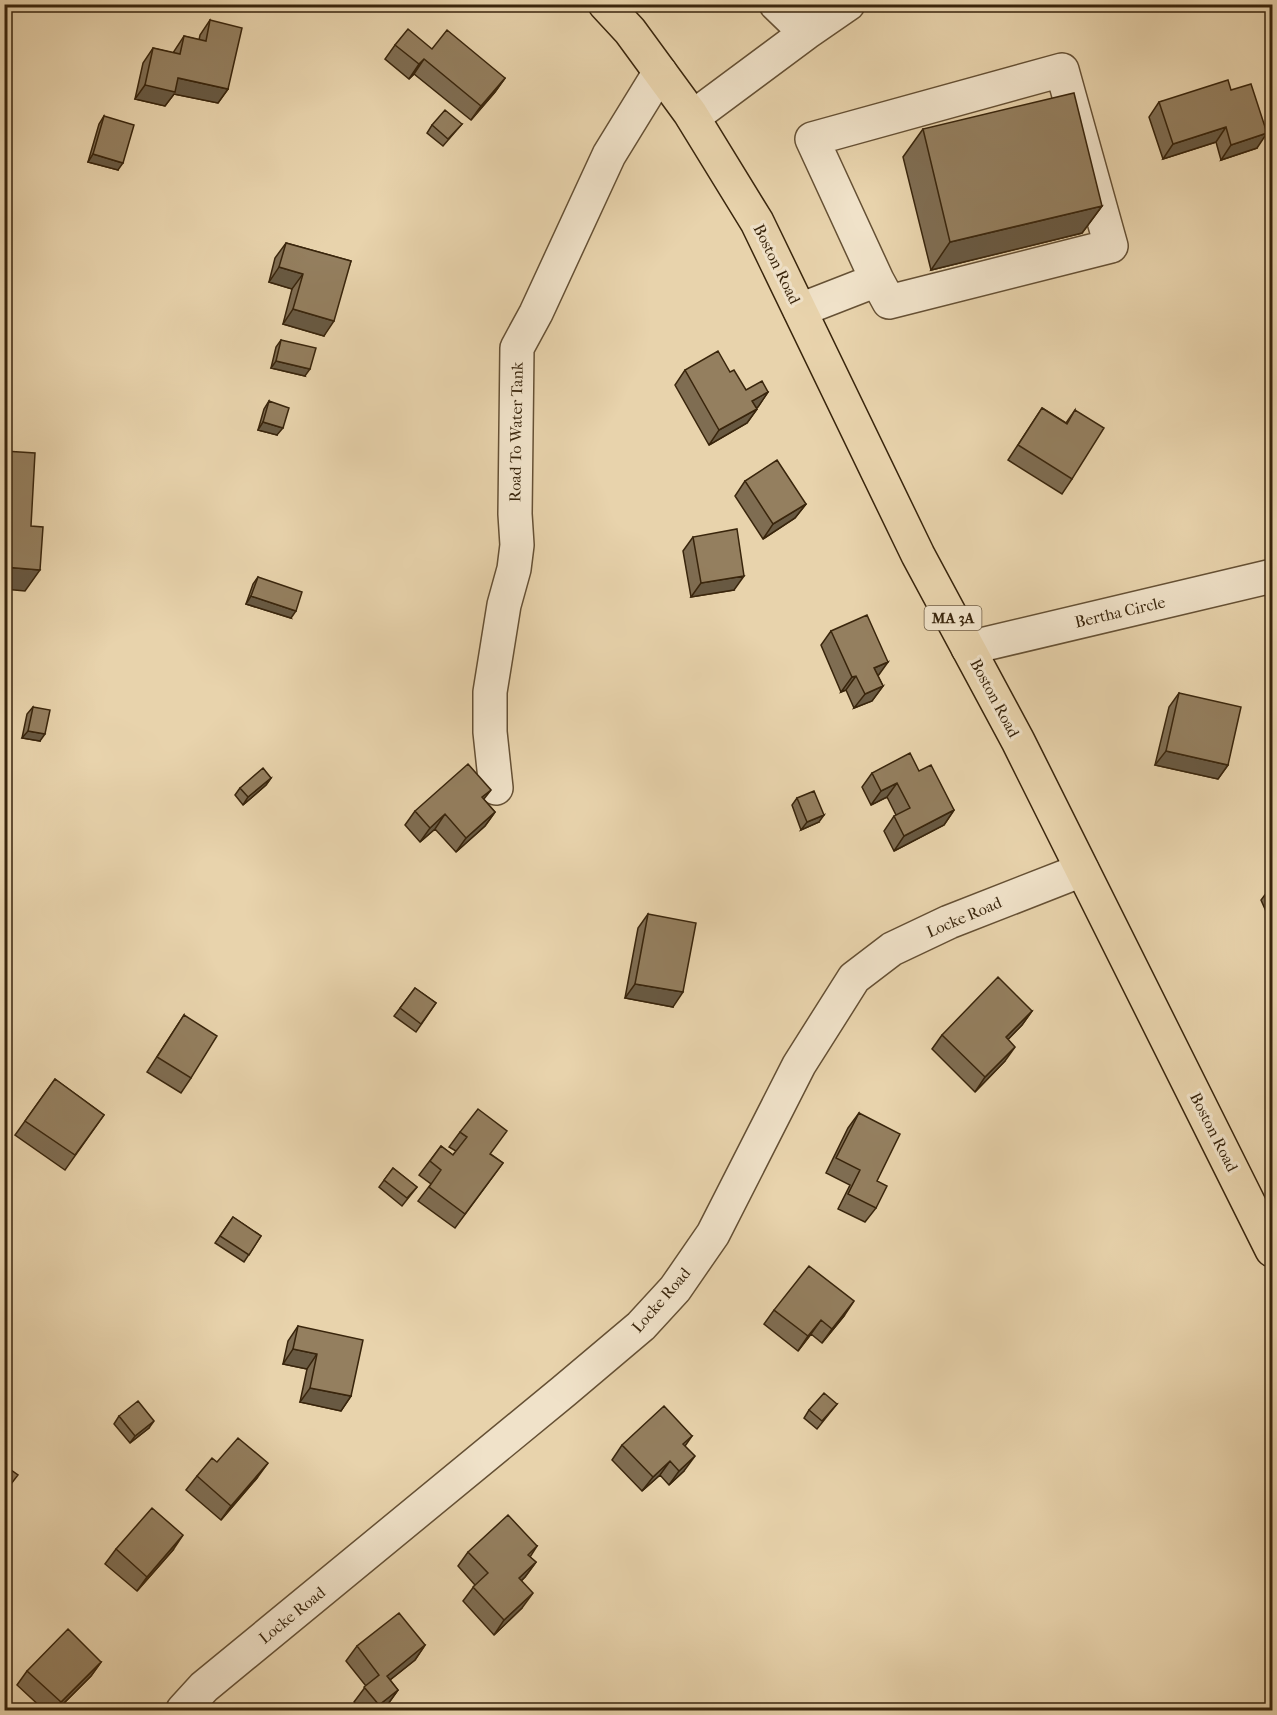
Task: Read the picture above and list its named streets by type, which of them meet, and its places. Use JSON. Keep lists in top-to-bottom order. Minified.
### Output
{"streets":{"main road":["Boston Road","MA 3A"],"street":["Road To Water Tank","Bertha Circle","Locke Road"]},"crossings":[["Boston Road","Road To Water Tank"],["Boston Road","Bertha Circle"],["Boston Road","Locke Road"]]}
